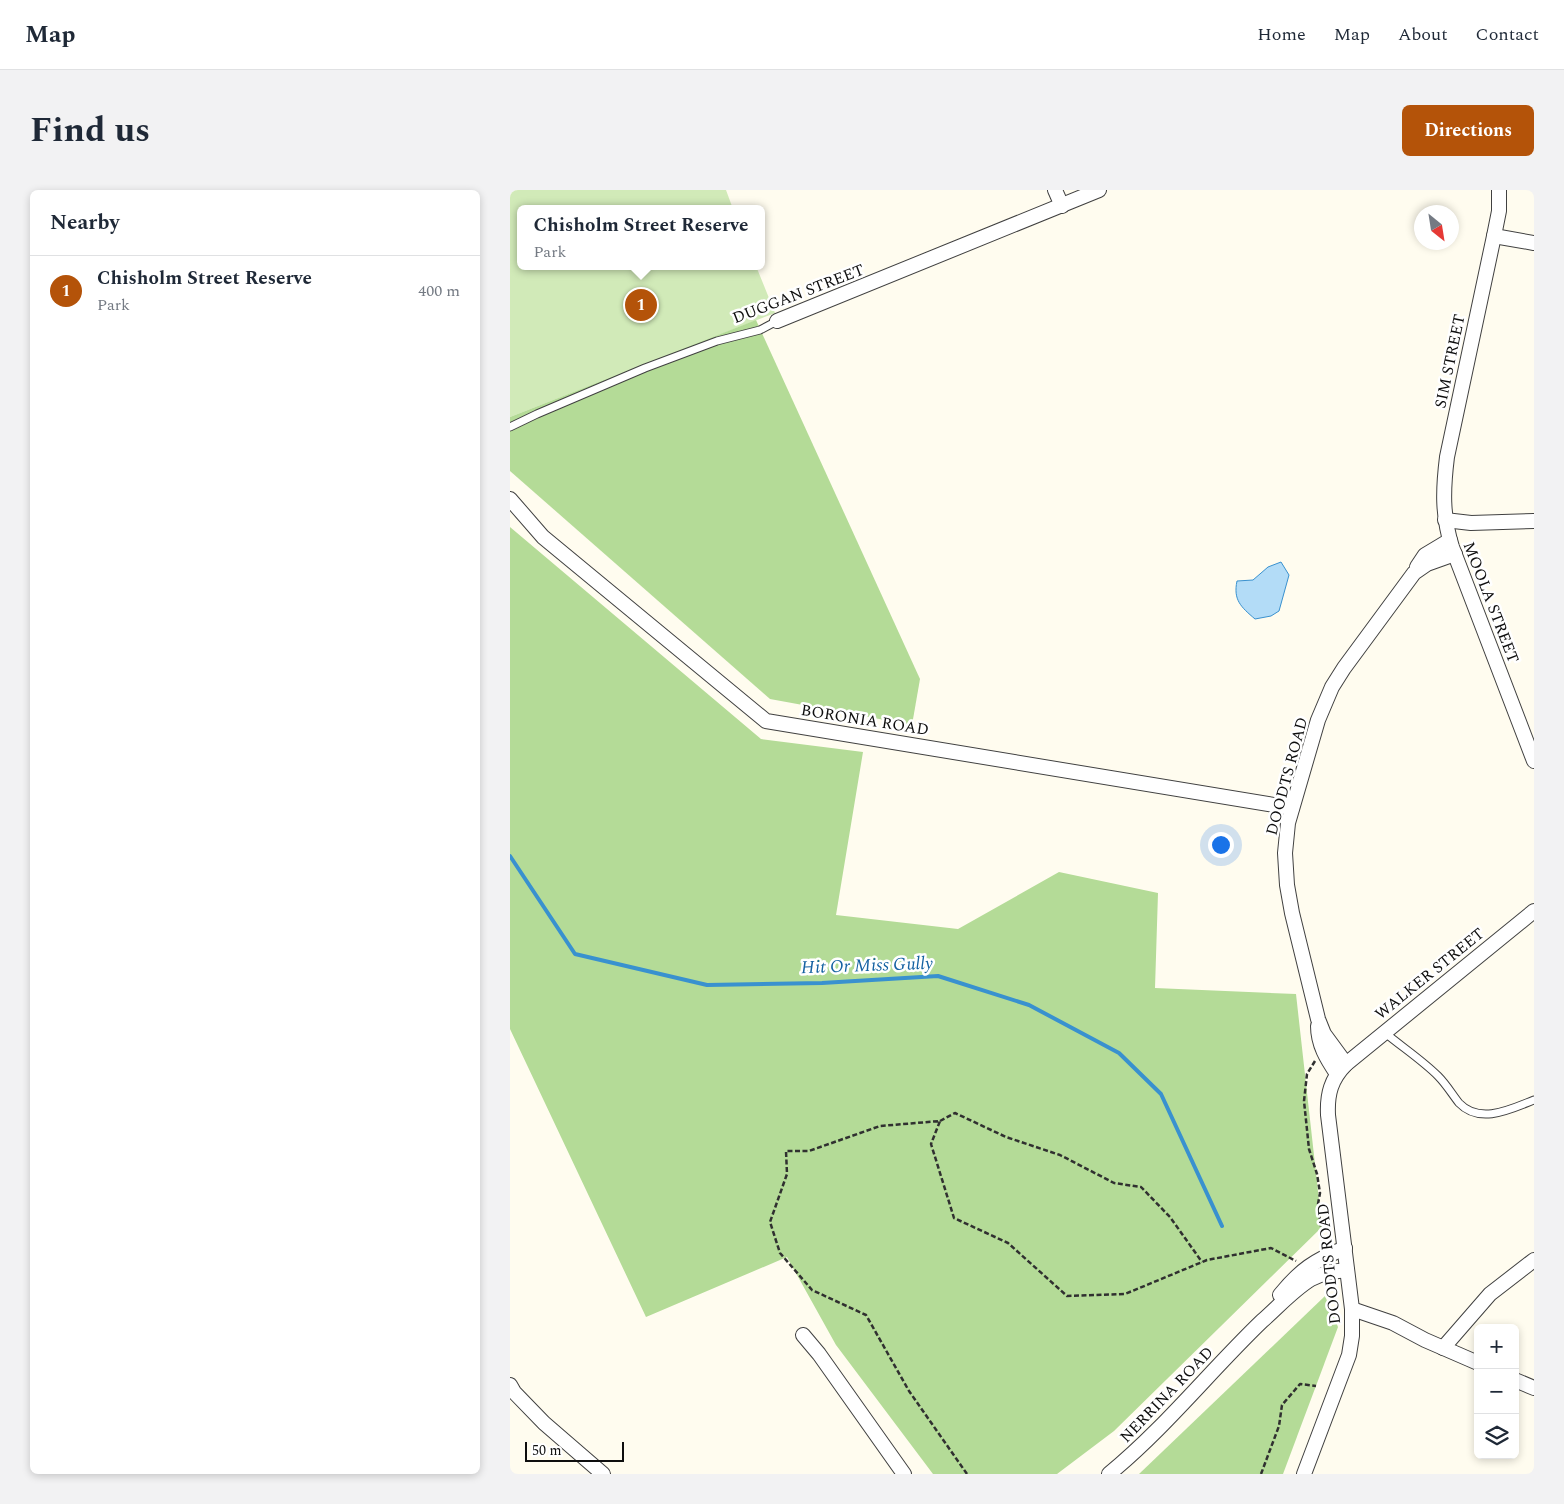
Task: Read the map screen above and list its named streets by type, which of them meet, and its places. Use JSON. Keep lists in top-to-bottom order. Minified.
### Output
{"streets":{"street":["DUGGAN STREET","SIM STREET","MOOLA STREET","BORONIA ROAD","DOODTS ROAD","WALKER STREET","NERRINA ROAD"]},"crossings":[["SIM STREET","MOOLA STREET"],["SIM STREET","DOODTS ROAD"],["MOOLA STREET","DOODTS ROAD"],["BORONIA ROAD","DOODTS ROAD"],["DOODTS ROAD","WALKER STREET"],["DOODTS ROAD","NERRINA ROAD"]],"water":["Hit Or Miss Gully"],"scale_bar":"50 m","north":"bottom right","page":{"header":"Map","nav":["Home","Map","About","Contact"],"title":"Find us","buttons":"Directions","heading":"Nearby","popup":["Chisholm Street Reserve","Park"],"list":[{"mark":"1","name":"Chisholm Street Reserve","note":"Park","value":"400 m"}],"pins":"1","map_buttons":["+","−"],"scale":"50 m"}}
